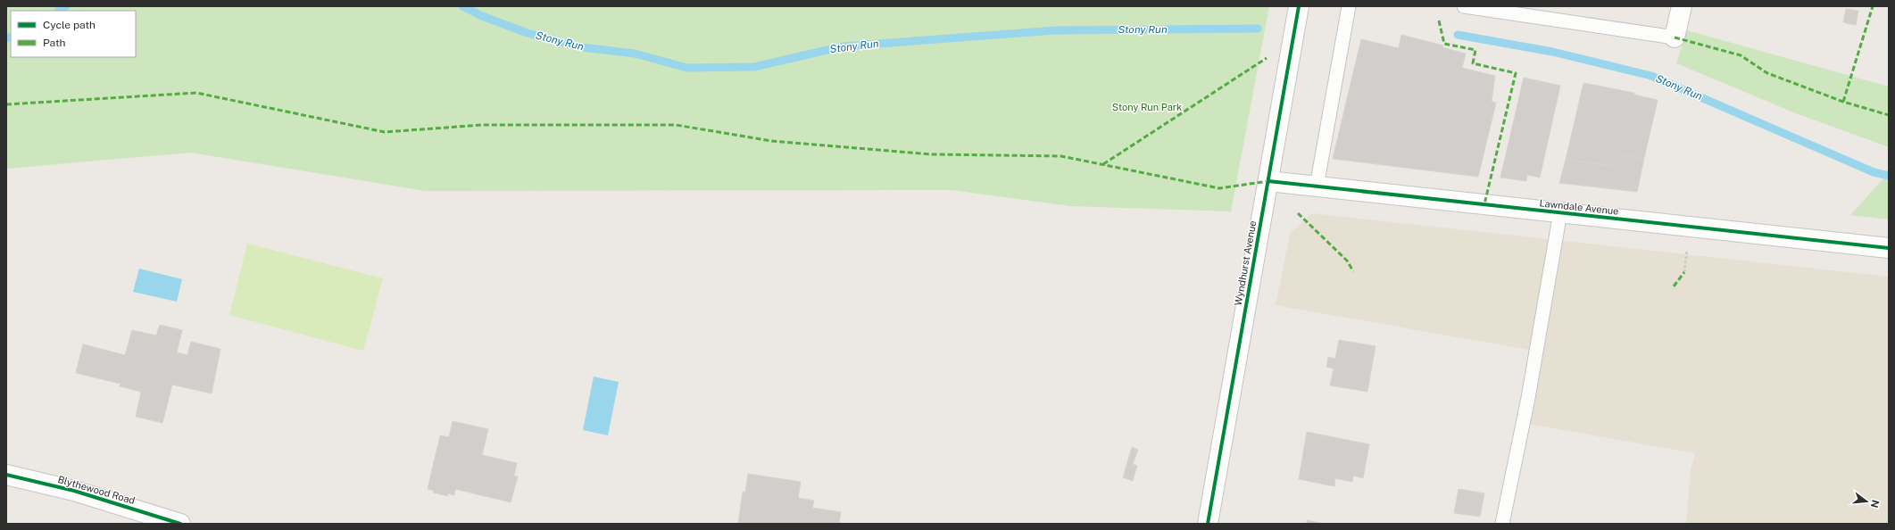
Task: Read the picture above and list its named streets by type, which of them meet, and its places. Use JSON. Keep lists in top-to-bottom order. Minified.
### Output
{"streets":{"street":["Lawndale Avenue","Wyndhurst Avenue","Blythewood Road"]},"crossings":[["Lawndale Avenue","Wyndhurst Avenue"]],"water":["Stony Run"],"parks":["Stony Run Park"],"legend":["Cycle path","Path"],"north":"right"}
